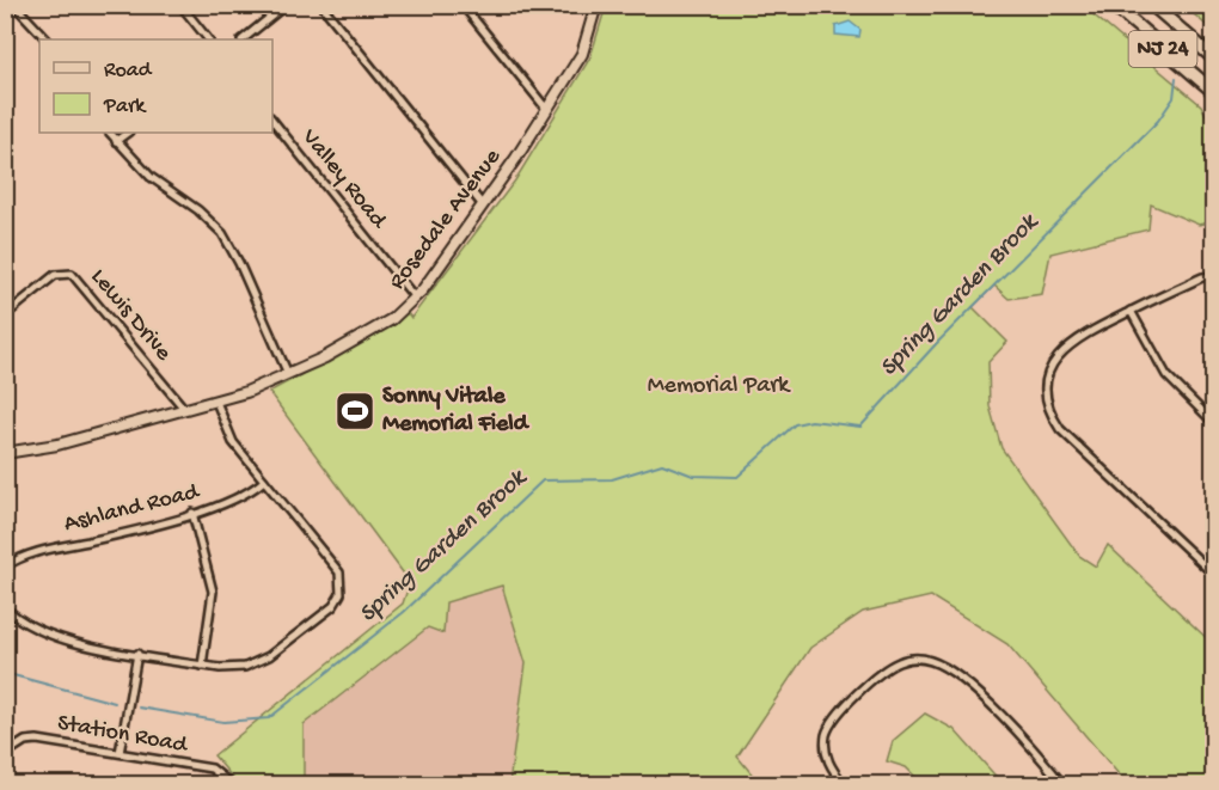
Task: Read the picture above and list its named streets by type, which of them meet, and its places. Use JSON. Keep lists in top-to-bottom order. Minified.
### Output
{"streets":{"highway":["NJ 24"],"street":["Valley Road","Rosedale Avenue","Lewis Drive","Ashland Road","Station Road"]},"crossings":[["Valley Road","Rosedale Avenue"],["Rosedale Avenue","Lewis Drive"]],"water":["Spring Garden Brook"],"parks":["Memorial Park"],"places":{"sports":["Sonny Vitale Memorial Field"]},"legend":["Road","Park"]}
